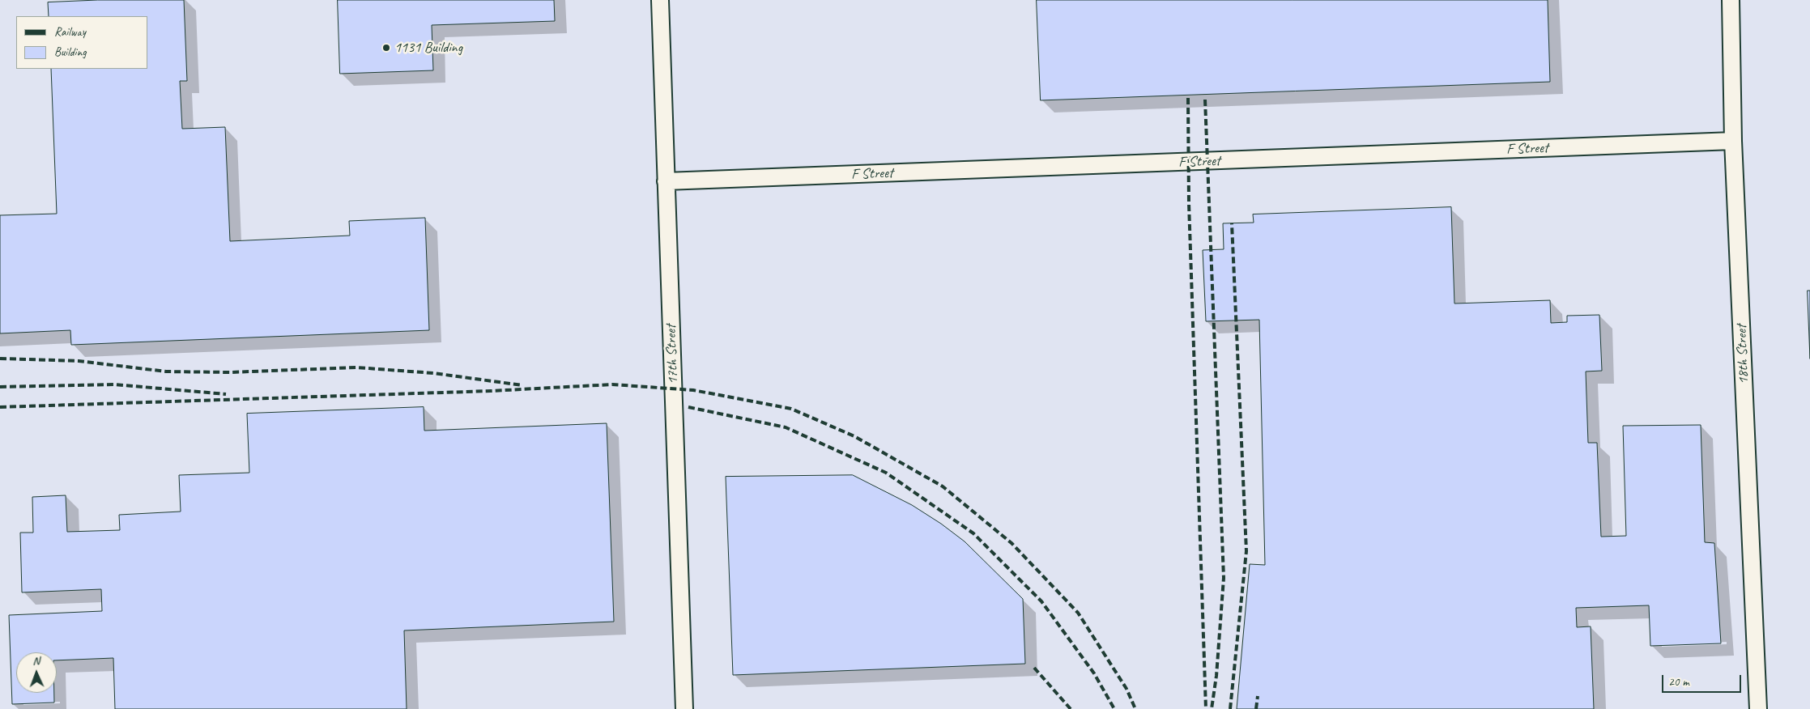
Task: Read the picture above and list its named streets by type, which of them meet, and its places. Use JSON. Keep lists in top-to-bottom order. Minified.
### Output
{"streets":{"lane":["F Street","17th Street","18th Street"]},"crossings":[["F Street","17th Street"],["F Street","18th Street"]],"places":["1131 Building"],"legend":["Railway","Building"],"scale_bar":"20 m","north":"top"}
